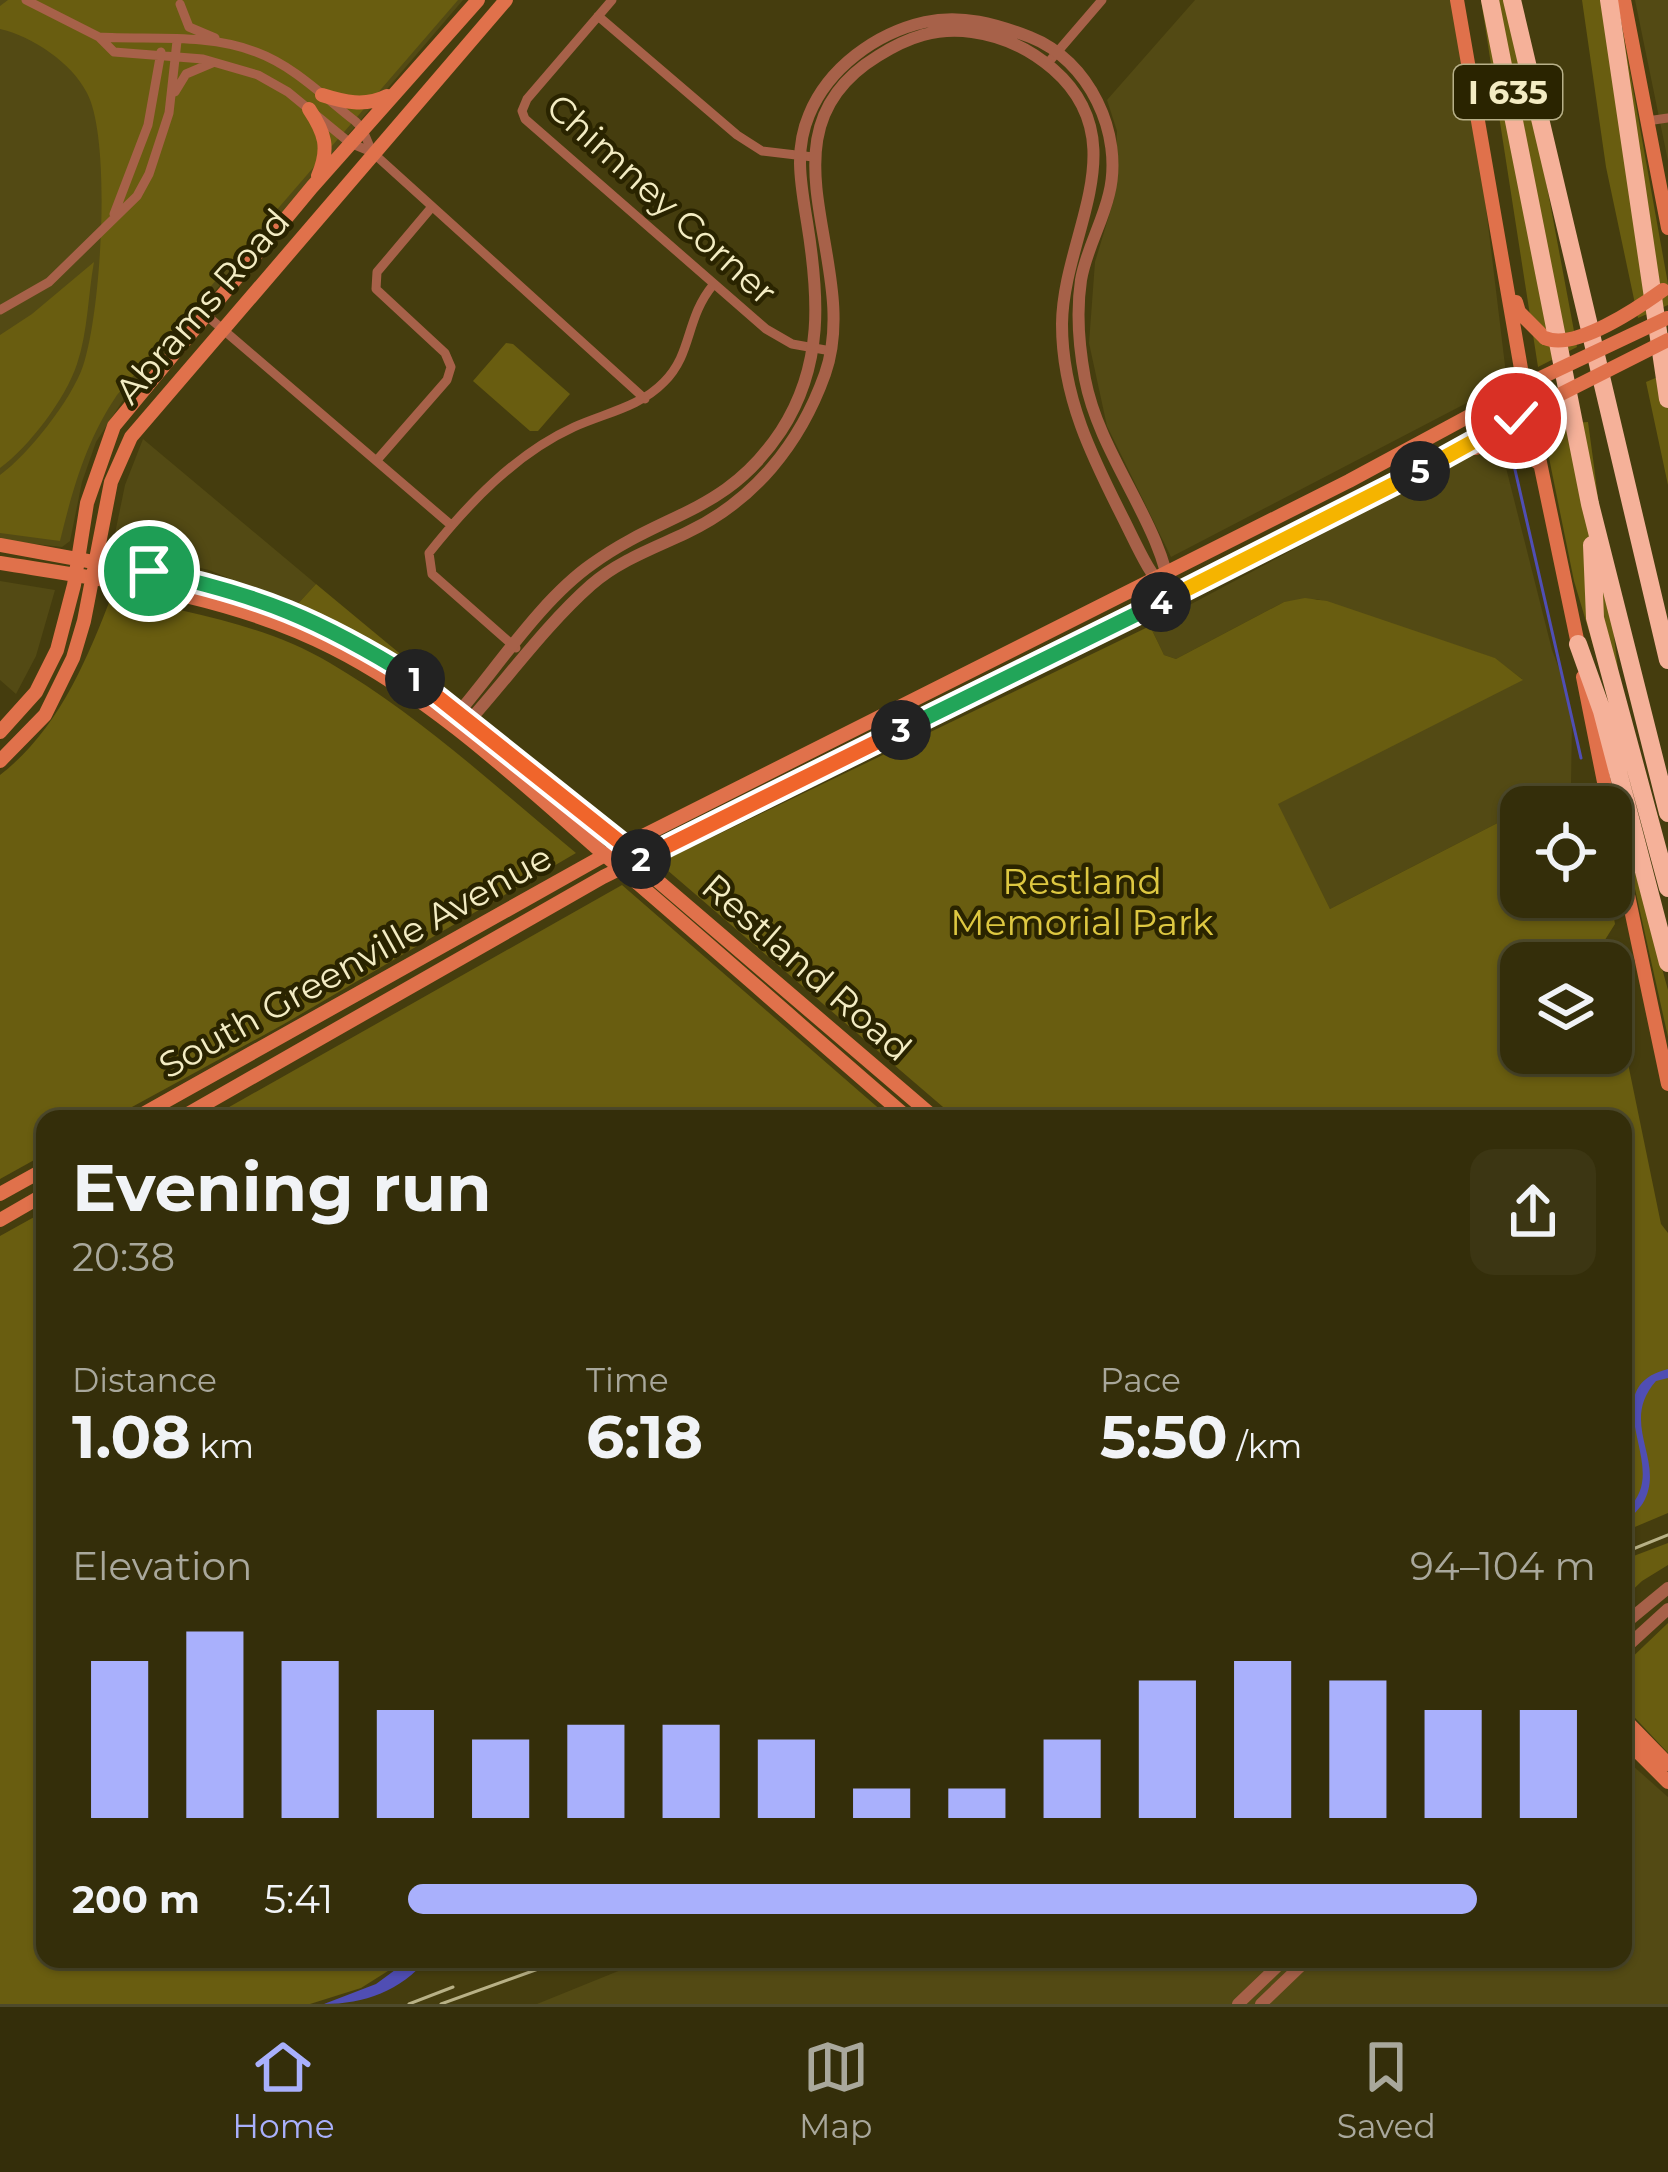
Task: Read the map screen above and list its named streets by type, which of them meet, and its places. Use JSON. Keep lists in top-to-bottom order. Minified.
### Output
{"streets":{"highway":["I 635"],"main road":["Abrams Road","South Greenville Avenue","Restland Road"],"street":["Chimney Corner"]},"crossings":[["Abrams Road","Restland Road"],["South Greenville Avenue","Restland Road"]],"parks":["Restland Memorial Park"],"page":{"pins":["5","4","1","3","2"],"heading":["Evening run","20:38"],"stats":[["Distance","1.08 km"],["Time","6:18"],["Pace","5:50 /km"]],"chart":["Elevation","94–104 m"],"list":[{"name":"200 m","note":"5:41"}],"tabs":["Home","Map","Saved"]}}
